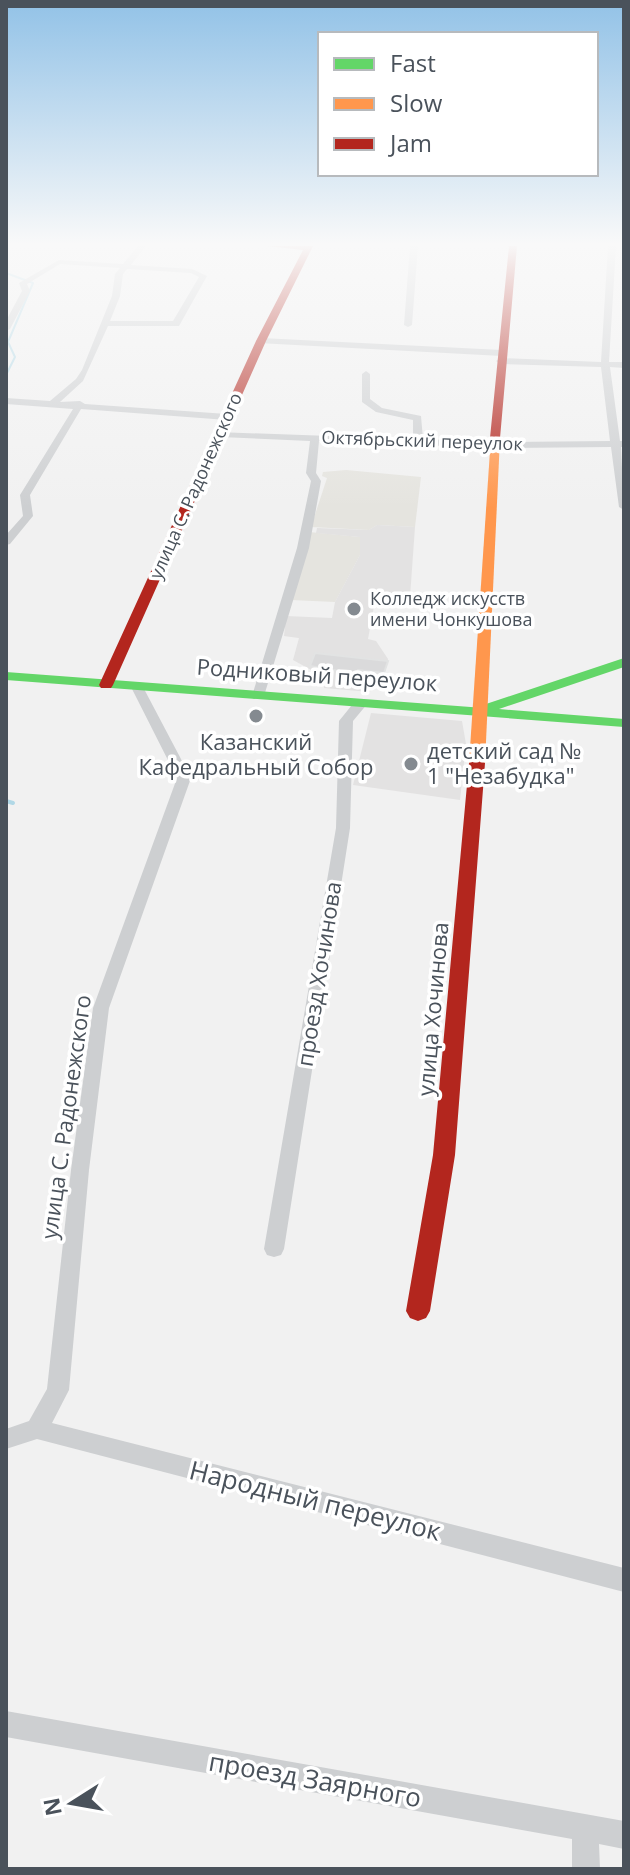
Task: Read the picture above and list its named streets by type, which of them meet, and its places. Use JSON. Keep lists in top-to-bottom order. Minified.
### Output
{"streets":{"street":["Октябрьский переулок","улица С. Радонежского","Родниковый переулок","проезд Хочинова","улица Хочинова","Народный переулок","проезд Заярного"]},"crossings":[["Октябрьский переулок","улица С. Радонежского"],["Октябрьский переулок","улица Хочинова"],["улица С. Радонежского","Родниковый переулок"],["улица С. Радонежского","Народный переулок"],["Родниковый переулок","проезд Хочинова"],["Родниковый переулок","улица Хочинова"]],"places":["Колледж искусств имени Чонкушова","Казанский Кафедральный Собор","детский сад № 1 \"Незабудка\""],"legend":["Fast","Slow","Jam"],"north":"left"}
